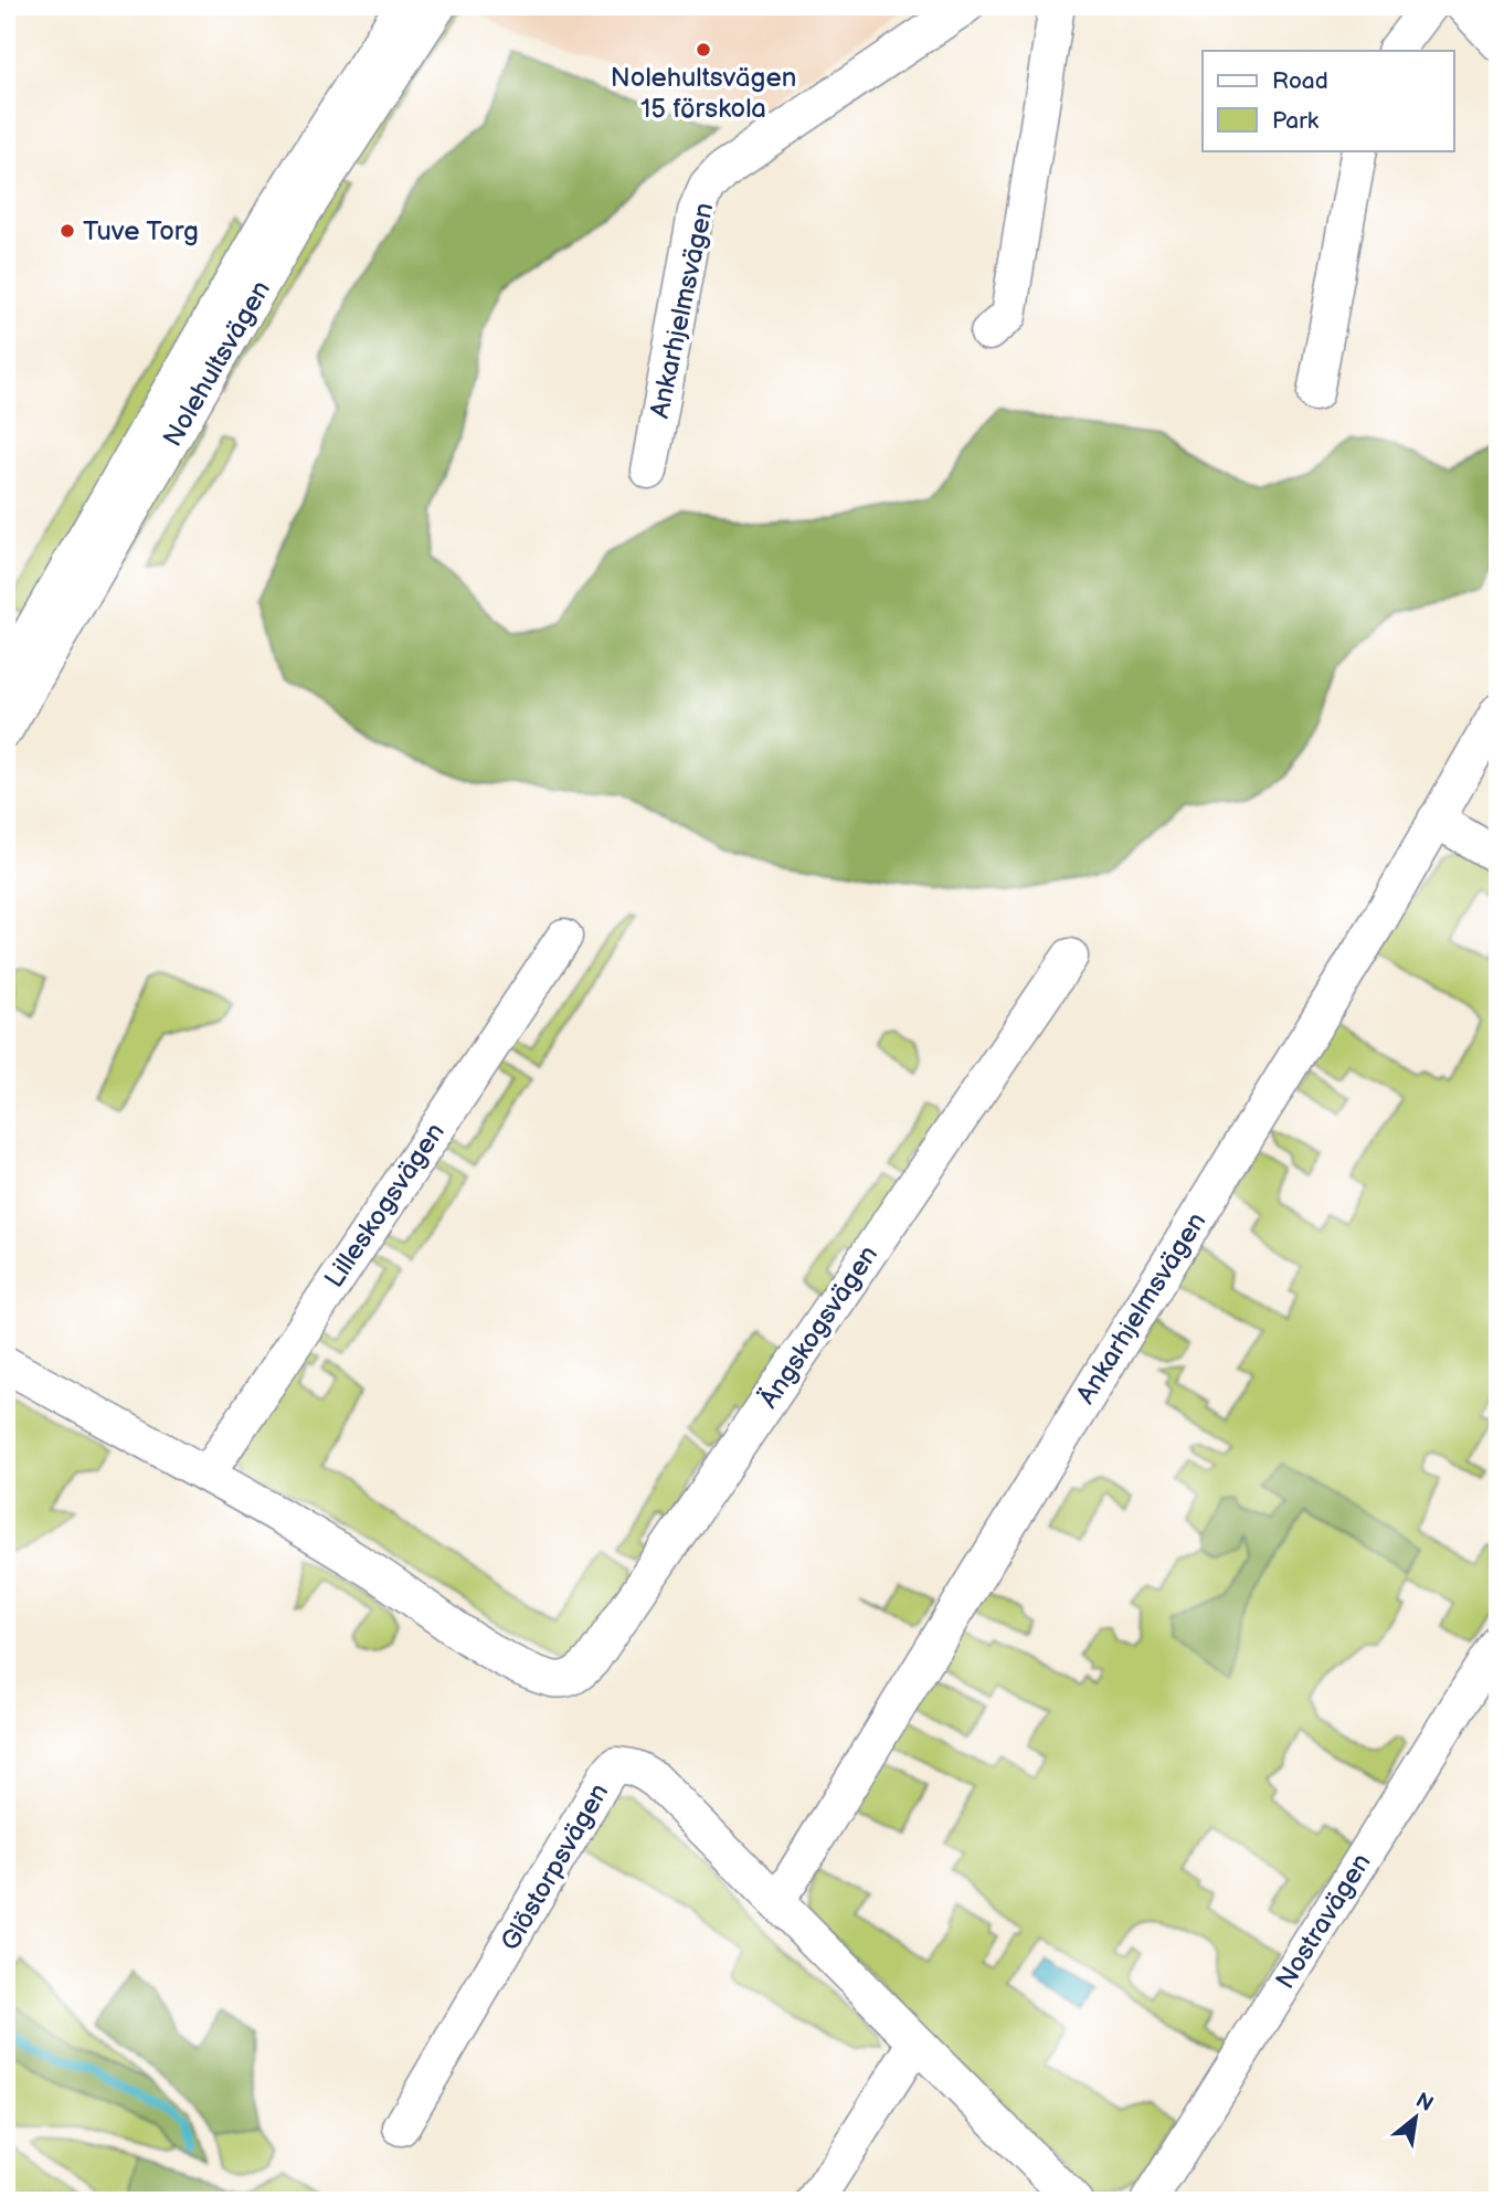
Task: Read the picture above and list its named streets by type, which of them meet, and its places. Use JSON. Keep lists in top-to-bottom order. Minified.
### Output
{"streets":{"street":["Ankarhjelmsvägen","Nolehultsvägen","Lilleskogsvägen","Ängskogsvägen","Glöstorpsvägen","Nostravägen"]},"crossings":[["Ankarhjelmsvägen","Glöstorpsvägen"],["Lilleskogsvägen","Ängskogsvägen"]],"places":["Nolehultsvägen 15 förskola","Tuve Torg"],"legend":["Road","Park"],"north":"top right"}
